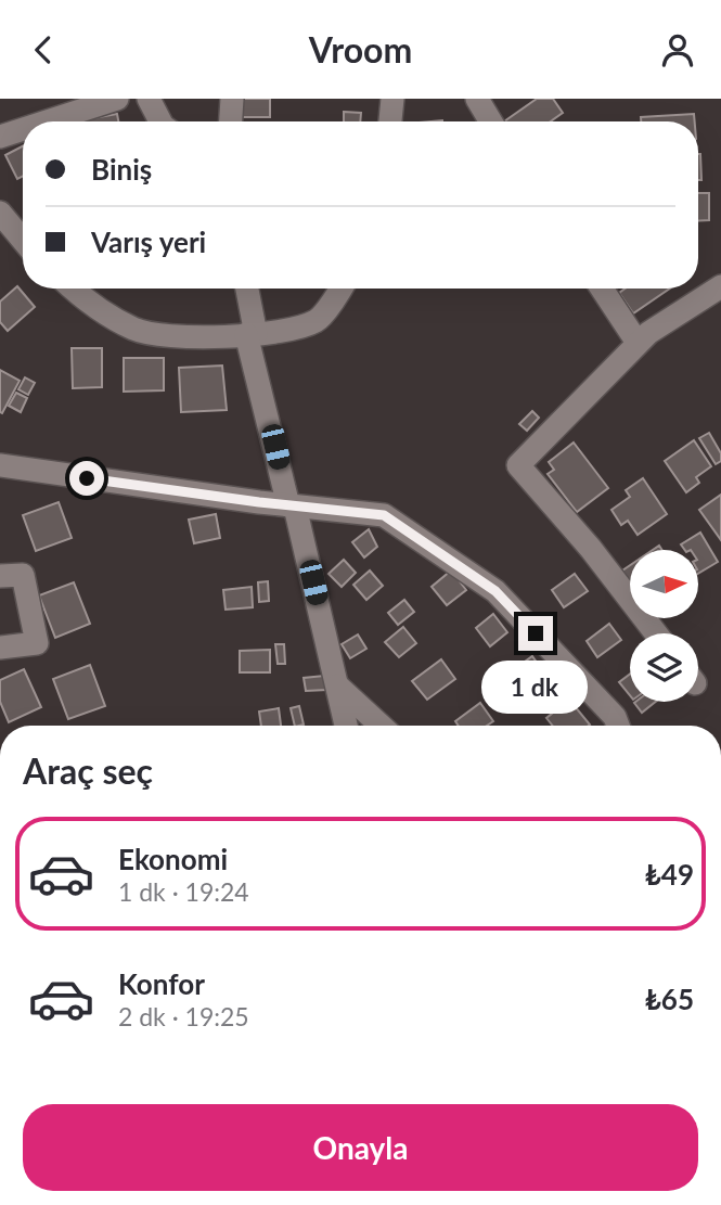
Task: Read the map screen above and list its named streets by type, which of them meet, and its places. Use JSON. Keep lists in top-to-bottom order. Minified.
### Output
{"north":"right","page":{"header":"Vroom","banner":["Biniş","Varış yeri"],"bubble":"1 dk","heading":"Araç seç","list":[{"name":"Ekonomi","note":"1 dk · 19:24","value":"₺49"},{"name":"Konfor","note":"2 dk · 19:25","value":"₺65"}],"buttons":"Onayla"}}
